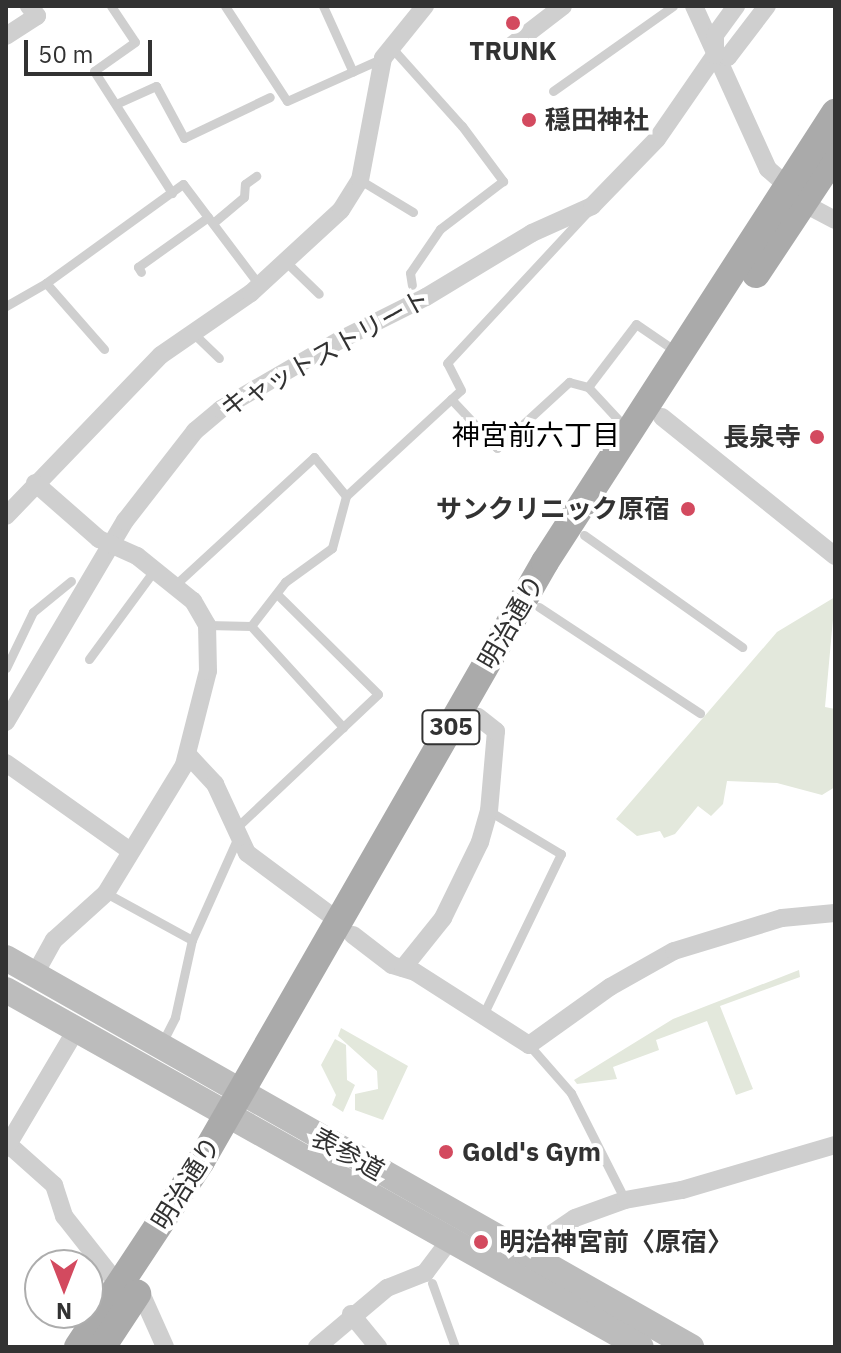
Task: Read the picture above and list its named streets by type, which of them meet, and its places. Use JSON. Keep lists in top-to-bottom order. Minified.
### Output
{"streets":{"main road":["明治通り","305","表参道"],"street":["キャットストリート"]},"crossings":[["明治通り","表参道"]],"districts":["神宮前六丁目"],"places":["TRUNK","穏田神社","長泉寺","サンクリニック原宿","Gold's Gym","明治神宮前〈原宿〉"],"scale_bar":"50 m","north":"bottom"}
